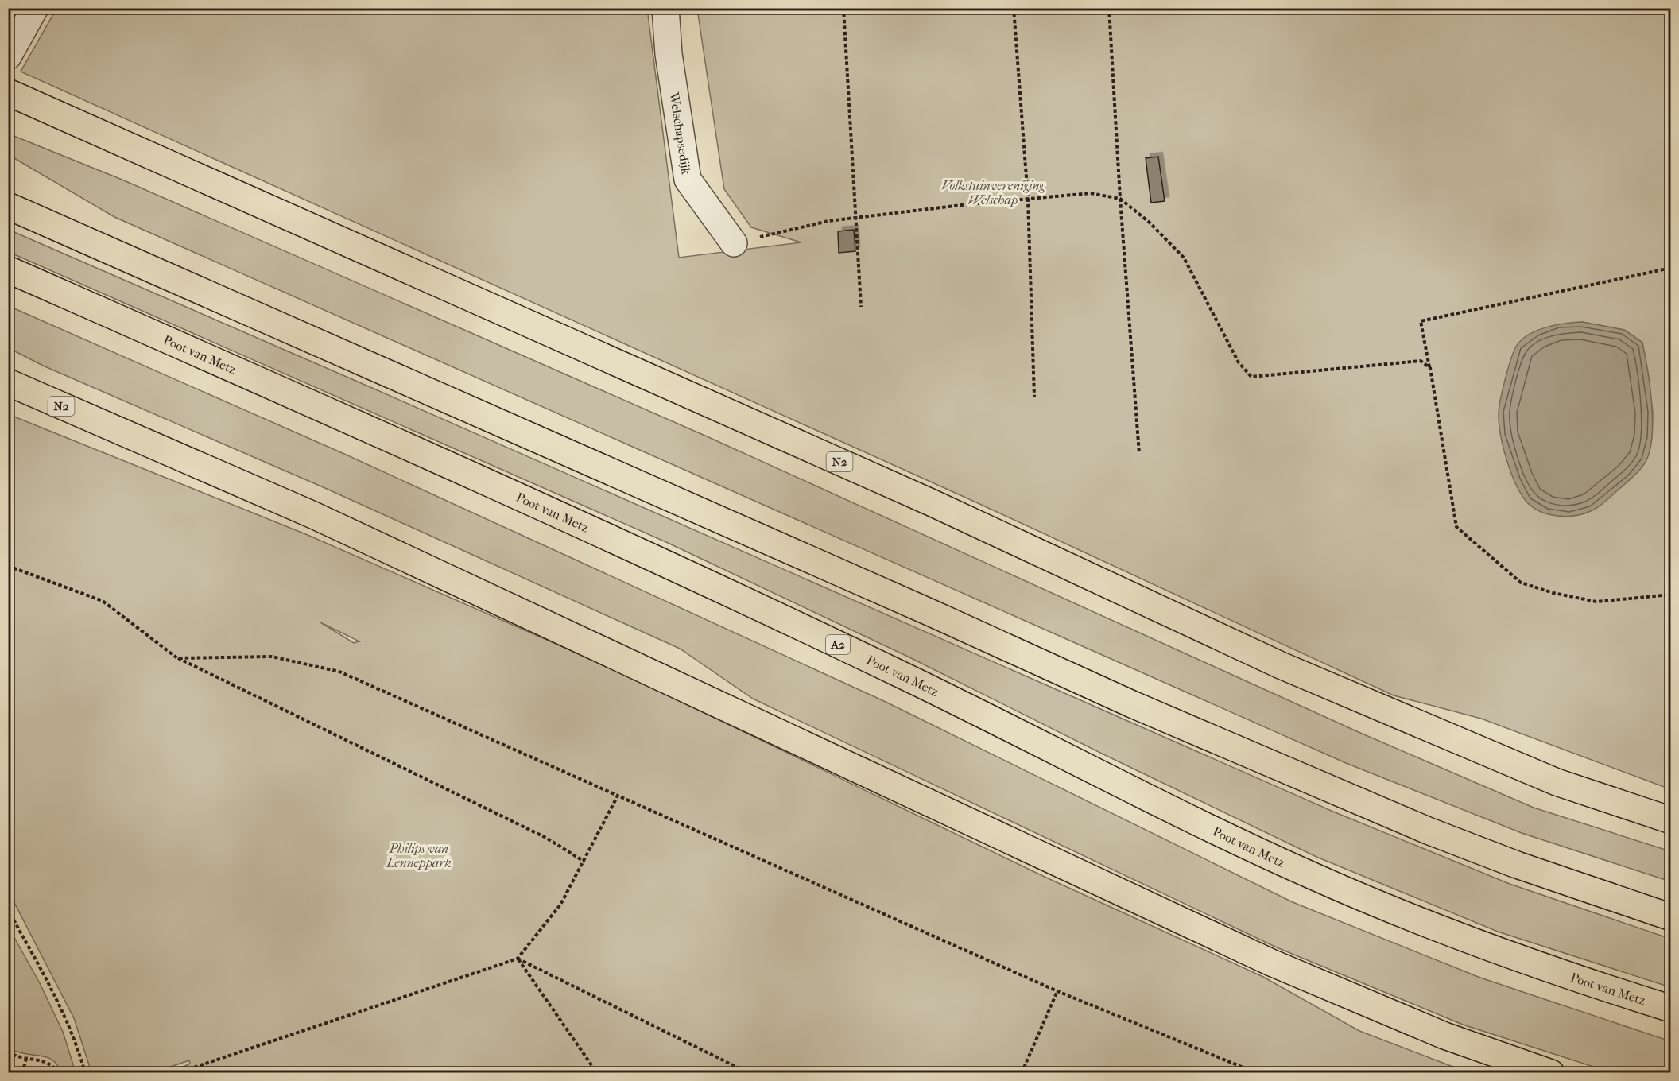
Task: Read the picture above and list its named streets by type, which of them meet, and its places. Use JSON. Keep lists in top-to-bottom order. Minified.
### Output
{"streets":{"highway":["Poot van Metz","N2","A2"],"street":["Welschapsedijk"]},"parks":["Volkstuinvereniging Welschap","Philips van Lenneppark"]}
